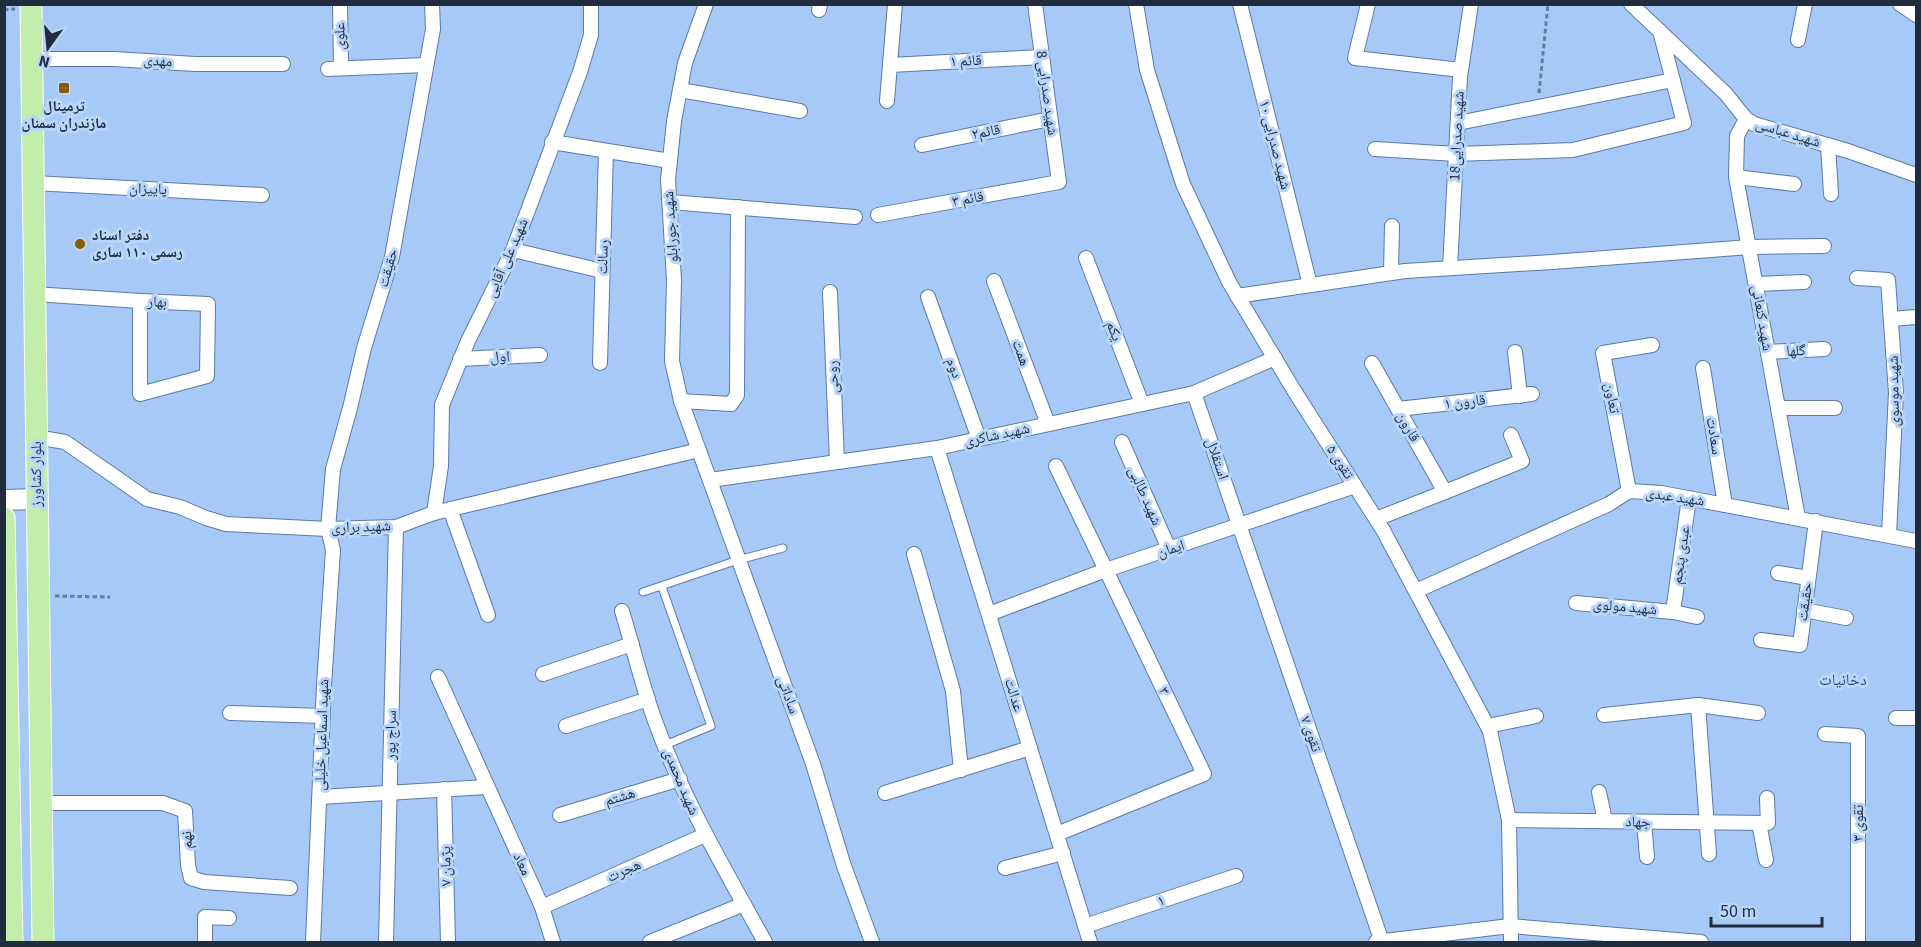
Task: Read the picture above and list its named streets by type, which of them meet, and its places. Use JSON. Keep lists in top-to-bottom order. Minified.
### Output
{"streets":{"main road":["بلوار کشاورز"],"street":["علوی","مهدی","قائم ۱","شهید صدرایی 8","قائم۲","شهید عباسی","شهید صدرایی18","شهید صدرایی ۱۰","پاییزان","قائم ۳","شهید جورابلو","رسالت","شهید علی آقایی","حقیقت","بهار","شهید کنعانی","یکم","گلها","همت","اول","دوم","روحی","شهید موسوی","تعاون","قارون ۱","قارون","شهید شاکری","سعادت","استقلال","تقوی ۵","شهید طالبی","شهید عبدی","شهید براری","ایمان","عبدی پنجم","شهید مولوی","۳","ساداتی","عدالت","تقوی ۷","شهید اسماعیل خلیلی","سراج پور","شهید محمدی","هشتم","جهاد","تقوی ۳","نهم","معاد","پژمان ۷","هجرت","۱"]},"crossings":[["علوی","حقیقت"],["مهدی","بلوار کشاورز"],["قائم ۱","شهید صدرایی 8"],["شهید صدرایی 8","قائم۲"],["شهید صدرایی 8","قائم ۳"],["شهید عباسی","شهید کنعانی"],["پاییزان","بلوار کشاورز"],["شهید جورابلو","شهید براری"],["شهید جورابلو","ساداتی"],["شهید علی آقایی","اول"],["شهید علی آقایی","شهید براری"],["حقیقت","شهید عبدی"],["حقیقت","شهید براری"],["حقیقت","شهید اسماعیل خلیلی"],["بهار","بلوار کشاورز"],["شهید کنعانی","گلها"],["شهید کنعانی","شهید عبدی"],["یکم","شهید شاکری"],["همت","شهید شاکری"],["دوم","شهید شاکری"],["روحی","شهید شاکری"],["شهید موسوی","شهید عبدی"],["تعاون","شهید عبدی"],["قارون ۱","قارون"],["شهید شاکری","استقلال"],["شهید شاکری","تقوی ۵"],["شهید شاکری","ساداتی"],["شهید شاکری","عدالت"],["سعادت","شهید عبدی"],["استقلال","ایمان"],["استقلال","تقوی ۷"],["تقوی ۵","شهید عبدی"],["تقوی ۵","ایمان"],["تقوی ۵","جهاد"],["بلوار کشاورز","شهید براری"],["بلوار کشاورز","نهم"],["شهید طالبی","ایمان"],["شهید عبدی","عبدی پنجم"],["شهید براری","ساداتی"],["شهید براری","شهید اسماعیل خلیلی"],["شهید براری","سراج پور"],["ایمان","۳"],["ایمان","عدالت"],["ایمان","تقوی ۷"],["عبدی پنجم","شهید مولوی"],["۳","عدالت"],["عدالت","۱"],["شهید محمدی","هشتم"],["شهید محمدی","هجرت"],["معاد","هجرت"]],"districts":["دخانیات"],"places":{"transit":["ترمینال مازندران سمنان"],"other":["دفتر اسناد رسمی ۱۱۰ ساری"]},"scale_bar":"50 m","north":"bottom"}
